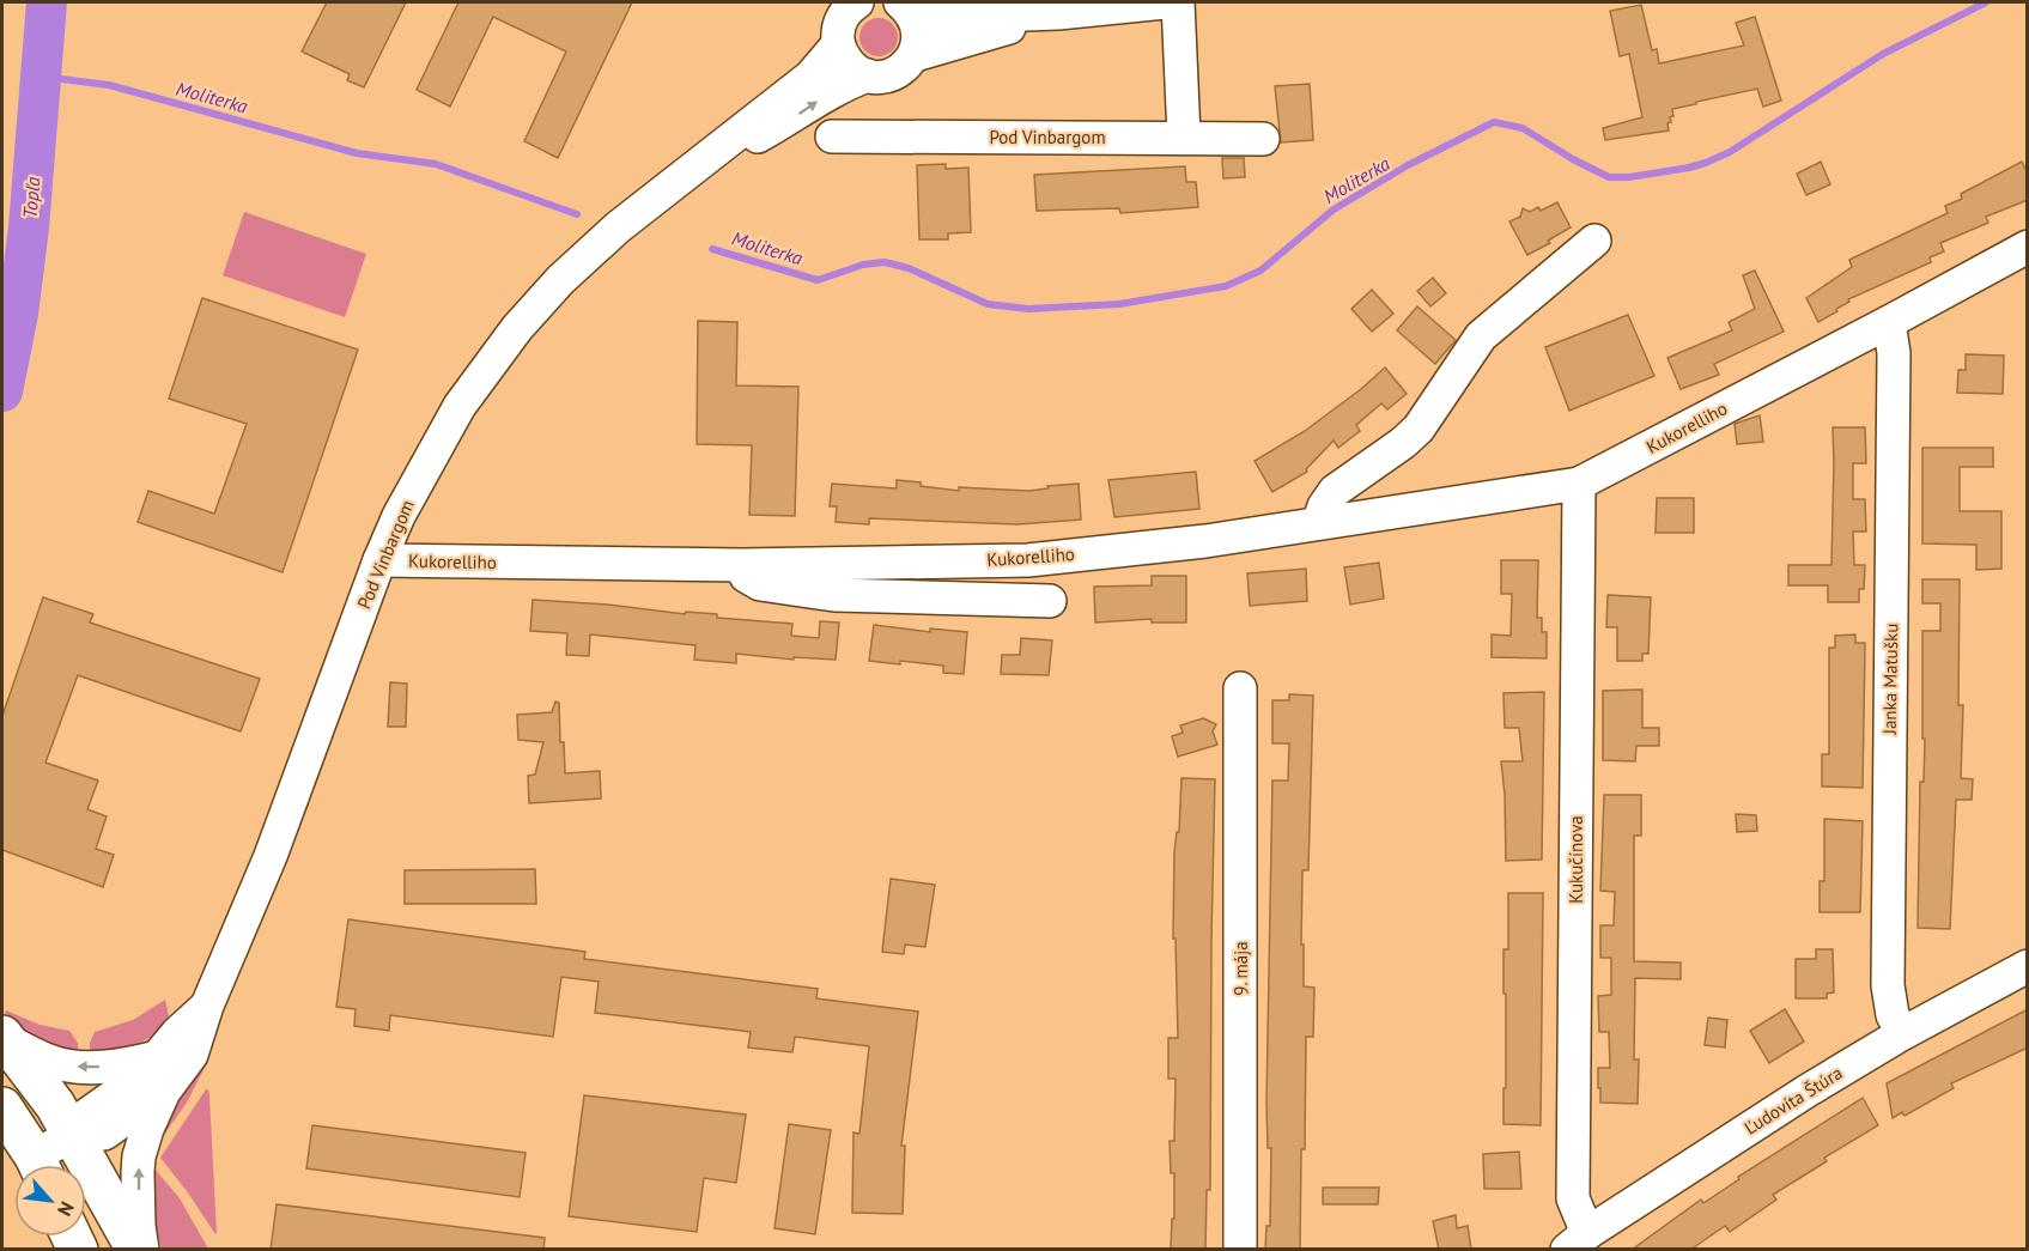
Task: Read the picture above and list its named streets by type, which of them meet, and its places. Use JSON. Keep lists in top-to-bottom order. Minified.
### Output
{"streets":{"street":["Pod Vinbargom","Kukorelliho","Janka Matušku","Kukučínova","9. mája","Ľudovíta Štúra"]},"crossings":[["Pod Vinbargom","Kukorelliho"],["Kukorelliho","Janka Matušku"],["Kukorelliho","Kukučínova"],["Janka Matušku","Ľudovíta Štúra"],["Kukučínova","Ľudovíta Štúra"]],"water":["Moliterka","Topľa"],"north":"bottom right"}
